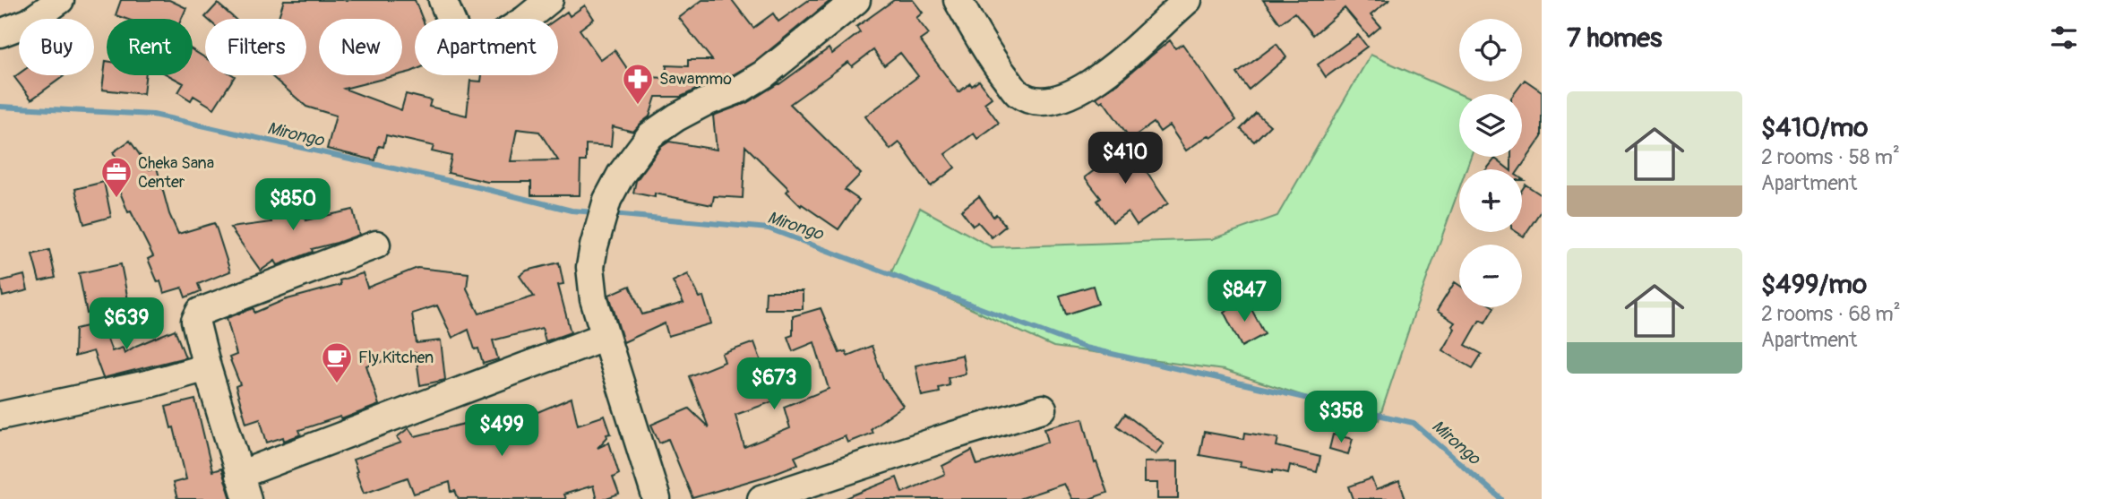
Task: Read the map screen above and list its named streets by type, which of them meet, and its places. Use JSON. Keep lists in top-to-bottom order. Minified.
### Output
{"water":["Mirongo"],"places":{"pharmacy":["Sawammo"],"office":["Cheka Sana Center"],"cafe":["Fly Kitchen"]},"page":{"heading":"7 homes","map_buttons":["+","−"],"chip":["Buy","Rent","Filters","New","Apartment"],"list":[{"name":"$410/mo","note":"2 rooms · 58 m² · Apartment"},{"name":"$499/mo","note":"2 rooms · 68 m² · Apartment"}],"price":["$410","$850","$847","$639","$673","$358","$499"]}}
